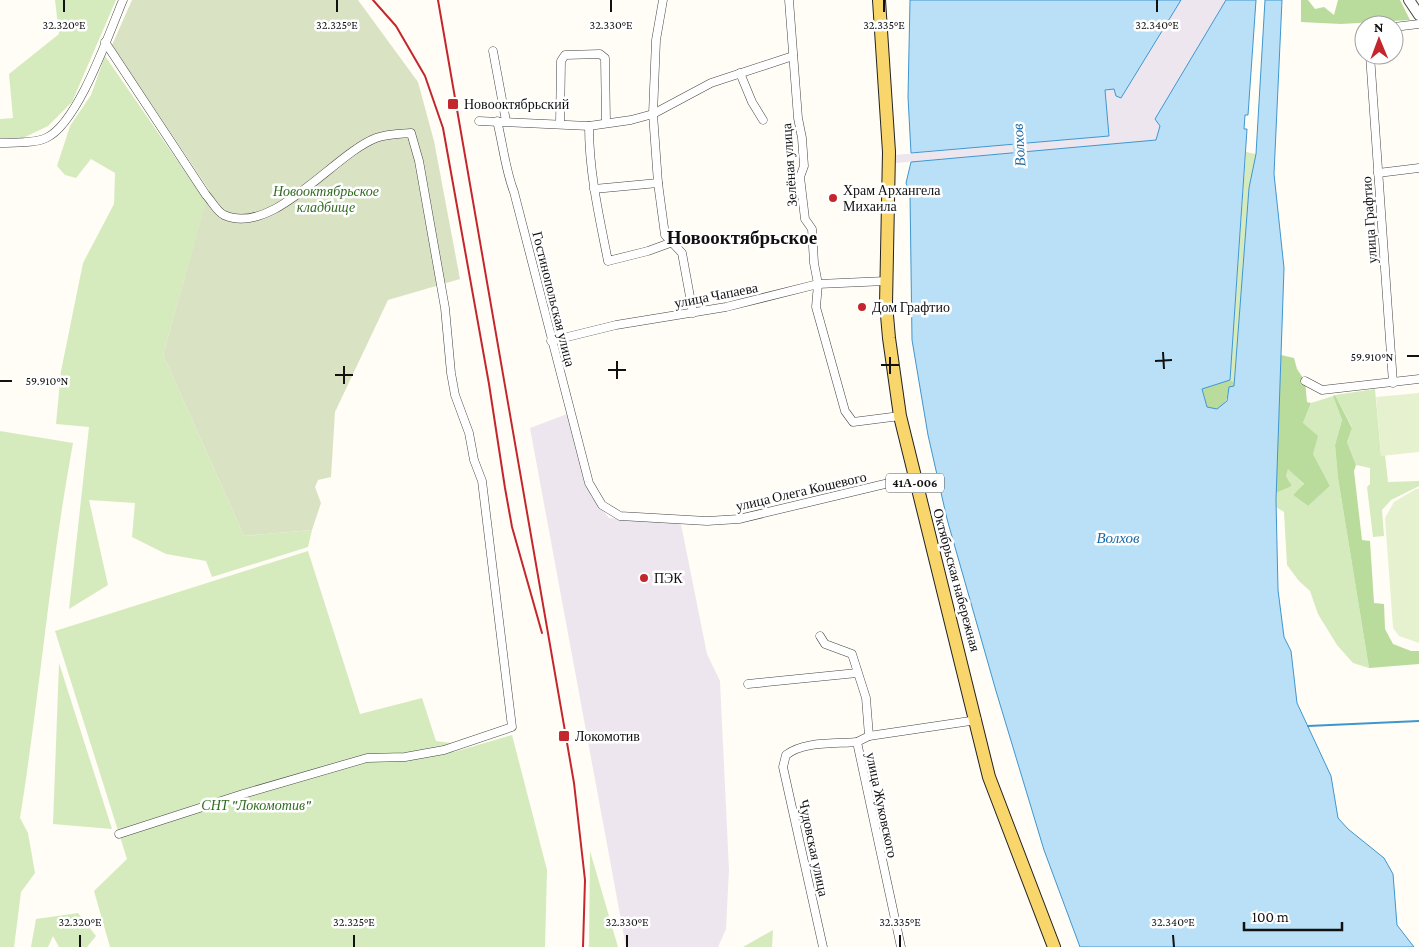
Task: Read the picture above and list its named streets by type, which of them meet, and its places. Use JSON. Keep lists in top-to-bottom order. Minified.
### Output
{"streets":{"main road":["41А-006","Октябрьская набережная"],"street":["Зелёная улица","улица Графтио","улица Чапаева","Гостинопольская улица","улица Олега Кошевого","улица Жуковского","Чудовская улица"]},"crossings":[["Зелёная улица","улица Чапаева"],["Зелёная улица","Октябрьская набережная"],["улица Чапаева","Гостинопольская улица"],["улица Чапаева","Октябрьская набережная"],["Гостинопольская улица","улица Олега Кошевого"],["улица Олега Кошевого","Октябрьская набережная"],["улица Жуковского","Чудовская улица"]],"districts":["Новооктябрьское"],"water":["Волхов"],"parks":["Новооктябрьское кладбище","СНТ \"Локомотив\""],"places":{"transit":["Новооктябрьский","Локомотив"],"other":["Храм Архангела Михаила","Дом Графтио","ПЭК"]},"scale_bar":"100 m","north":"top","coordinates":["32.320°E","32.325°E","32.330°E","32.335°E","32.340°E","59.910°N"]}
